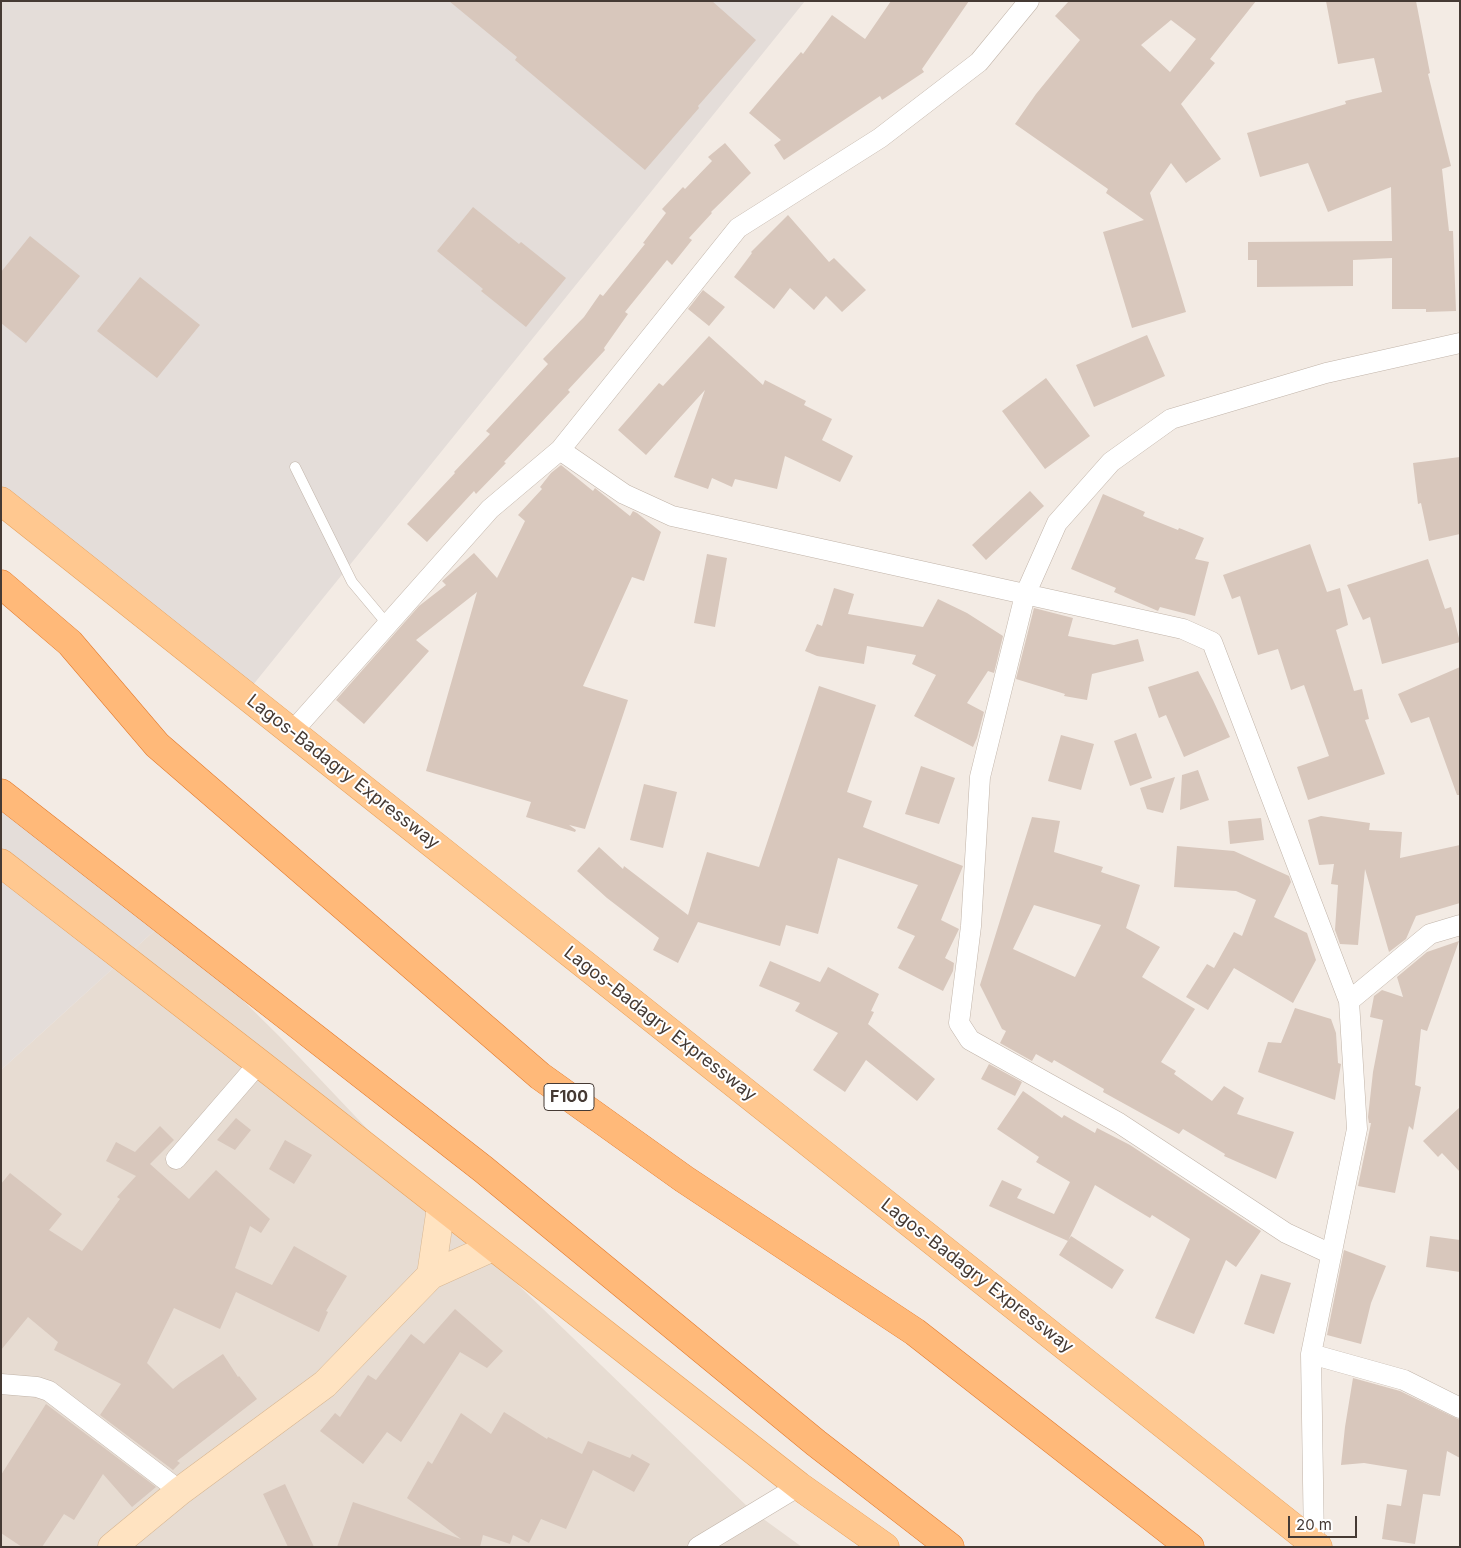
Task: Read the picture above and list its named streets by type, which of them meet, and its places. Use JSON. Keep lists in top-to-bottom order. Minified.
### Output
{"streets":{"highway":["F100"],"main road":["Lagos-Badagry Expressway"]},"scale_bar":"20 m"}
